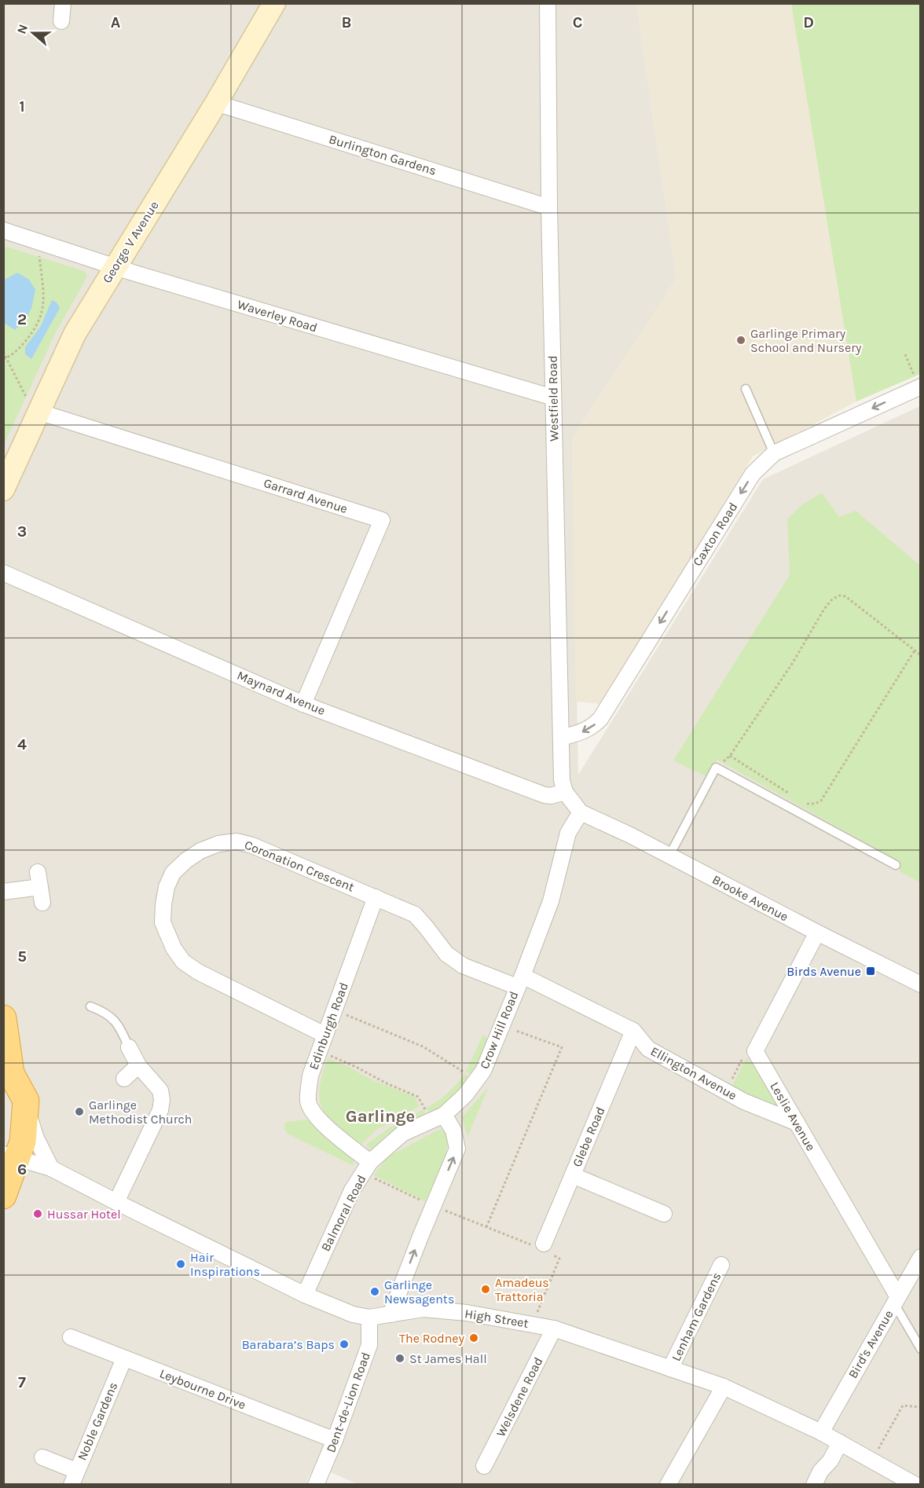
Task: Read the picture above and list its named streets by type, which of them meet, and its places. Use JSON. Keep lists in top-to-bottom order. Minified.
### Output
{"streets":{"main road":["George V Avenue"],"street":["Burlington Gardens","Waverley Road","Westfield Road","Garrard Avenue","Caxton Road","Maynard Avenue","Coronation Crescent","Brooke Avenue","Edinburgh Road","Crow Hill Road","Ellington Avenue","Leslie Avenue","Glebe Road","Balmoral Road","Lenham Gardens","High Street","Bird's Avenue","Leybourne Drive","Welsdene Road","Dent-de-Lion Road","Noble Gardens"]},"crossings":[["Burlington Gardens","George V Avenue"],["Burlington Gardens","Westfield Road"],["George V Avenue","Waverley Road"],["George V Avenue","Garrard Avenue"],["Waverley Road","Westfield Road"],["Westfield Road","Caxton Road"],["Westfield Road","Maynard Avenue"],["Garrard Avenue","Maynard Avenue"],["Coronation Crescent","Edinburgh Road"],["Coronation Crescent","Crow Hill Road"],["Coronation Crescent","Ellington Avenue"],["Brooke Avenue","Crow Hill Road"],["Edinburgh Road","Balmoral Road"],["Crow Hill Road","Ellington Avenue"],["Crow Hill Road","Balmoral Road"],["Ellington Avenue","Leslie Avenue"],["Ellington Avenue","Glebe Road"],["Leslie Avenue","Bird's Avenue"],["Balmoral Road","High Street"],["Lenham Gardens","High Street"],["High Street","Bird's Avenue"],["High Street","Welsdene Road"],["High Street","Dent-de-Lion Road"],["Leybourne Drive","Dent-de-Lion Road"],["Leybourne Drive","Noble Gardens"]],"one_way":["Caxton Road"],"districts":["Garlinge"],"places":{"other":["Garlinge Primary School and Nursery","Garlinge Methodist Church","Hussar Hotel","Hair Inspirations","Amadeus Trattoria","Garlinge Newsagents","The Rodney","Barabara’s Baps","St James Hall"],"transit":["Birds Avenue"]},"north":"left","grid":{"columns":["A","B","C","D"],"rows":["1","2","3","4","5","6","7"]}}
